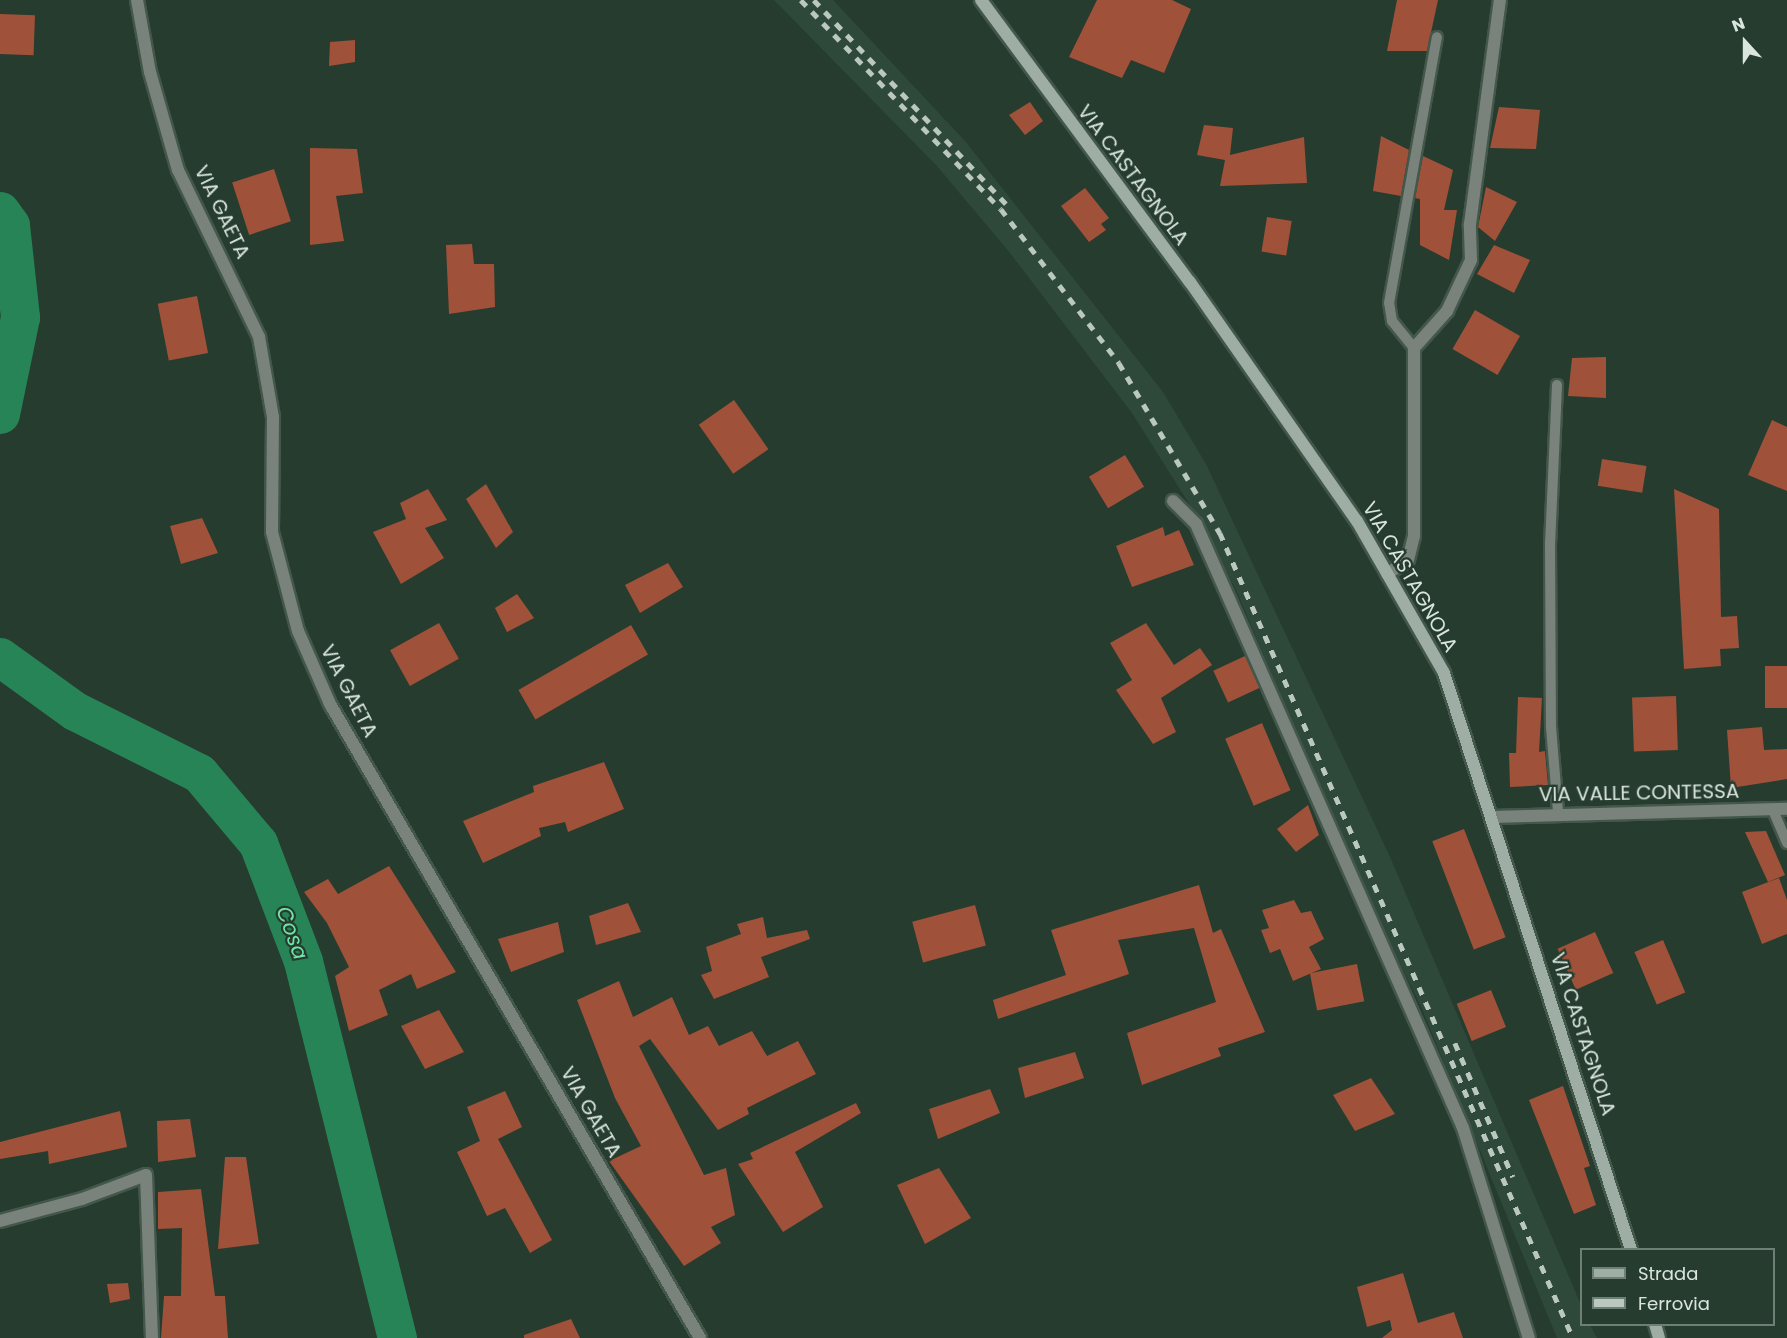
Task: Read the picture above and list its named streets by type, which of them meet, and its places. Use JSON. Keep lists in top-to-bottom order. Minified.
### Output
{"streets":{"main road":["VIA CASTAGNOLA"],"street":["VIA GAETA","VIA VALLE CONTESSA"]},"crossings":[["VIA CASTAGNOLA","VIA VALLE CONTESSA"]],"water":["Cosa"],"legend":["Strada","Ferrovia"],"north":"top"}
